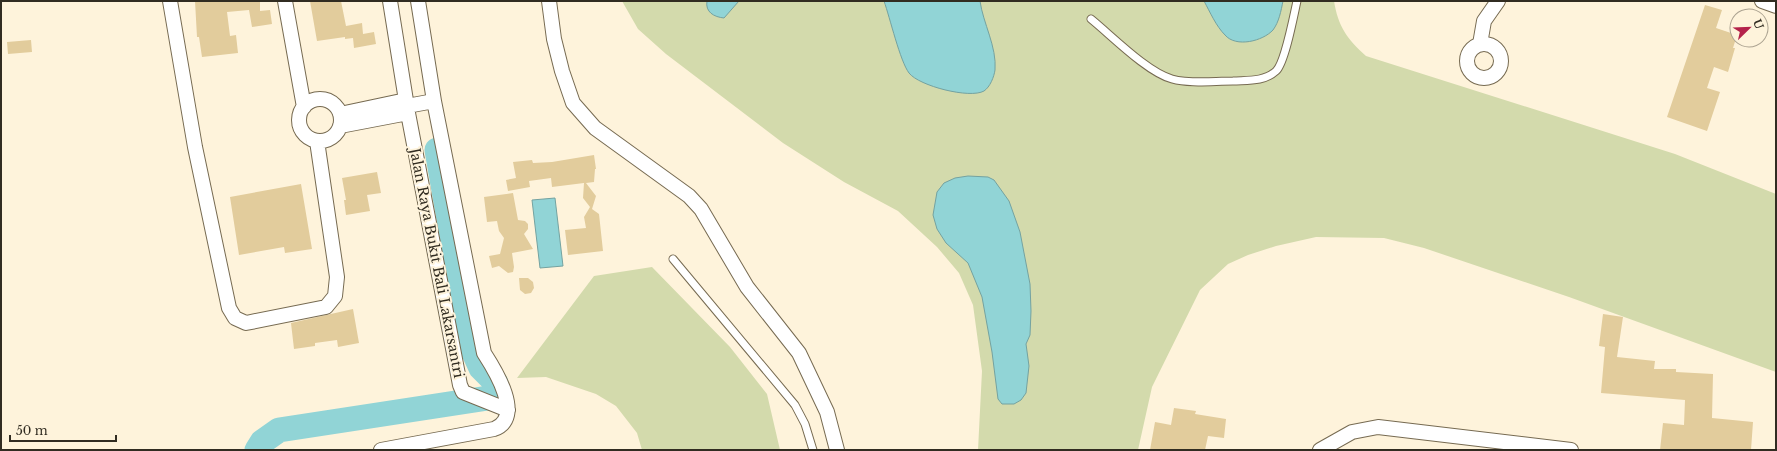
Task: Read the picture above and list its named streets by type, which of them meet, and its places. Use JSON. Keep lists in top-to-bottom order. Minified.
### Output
{"streets":{"street":["Jalan Raya Bukit Bali Lakarsantri"]},"scale_bar":"50 m","north":"top right"}
